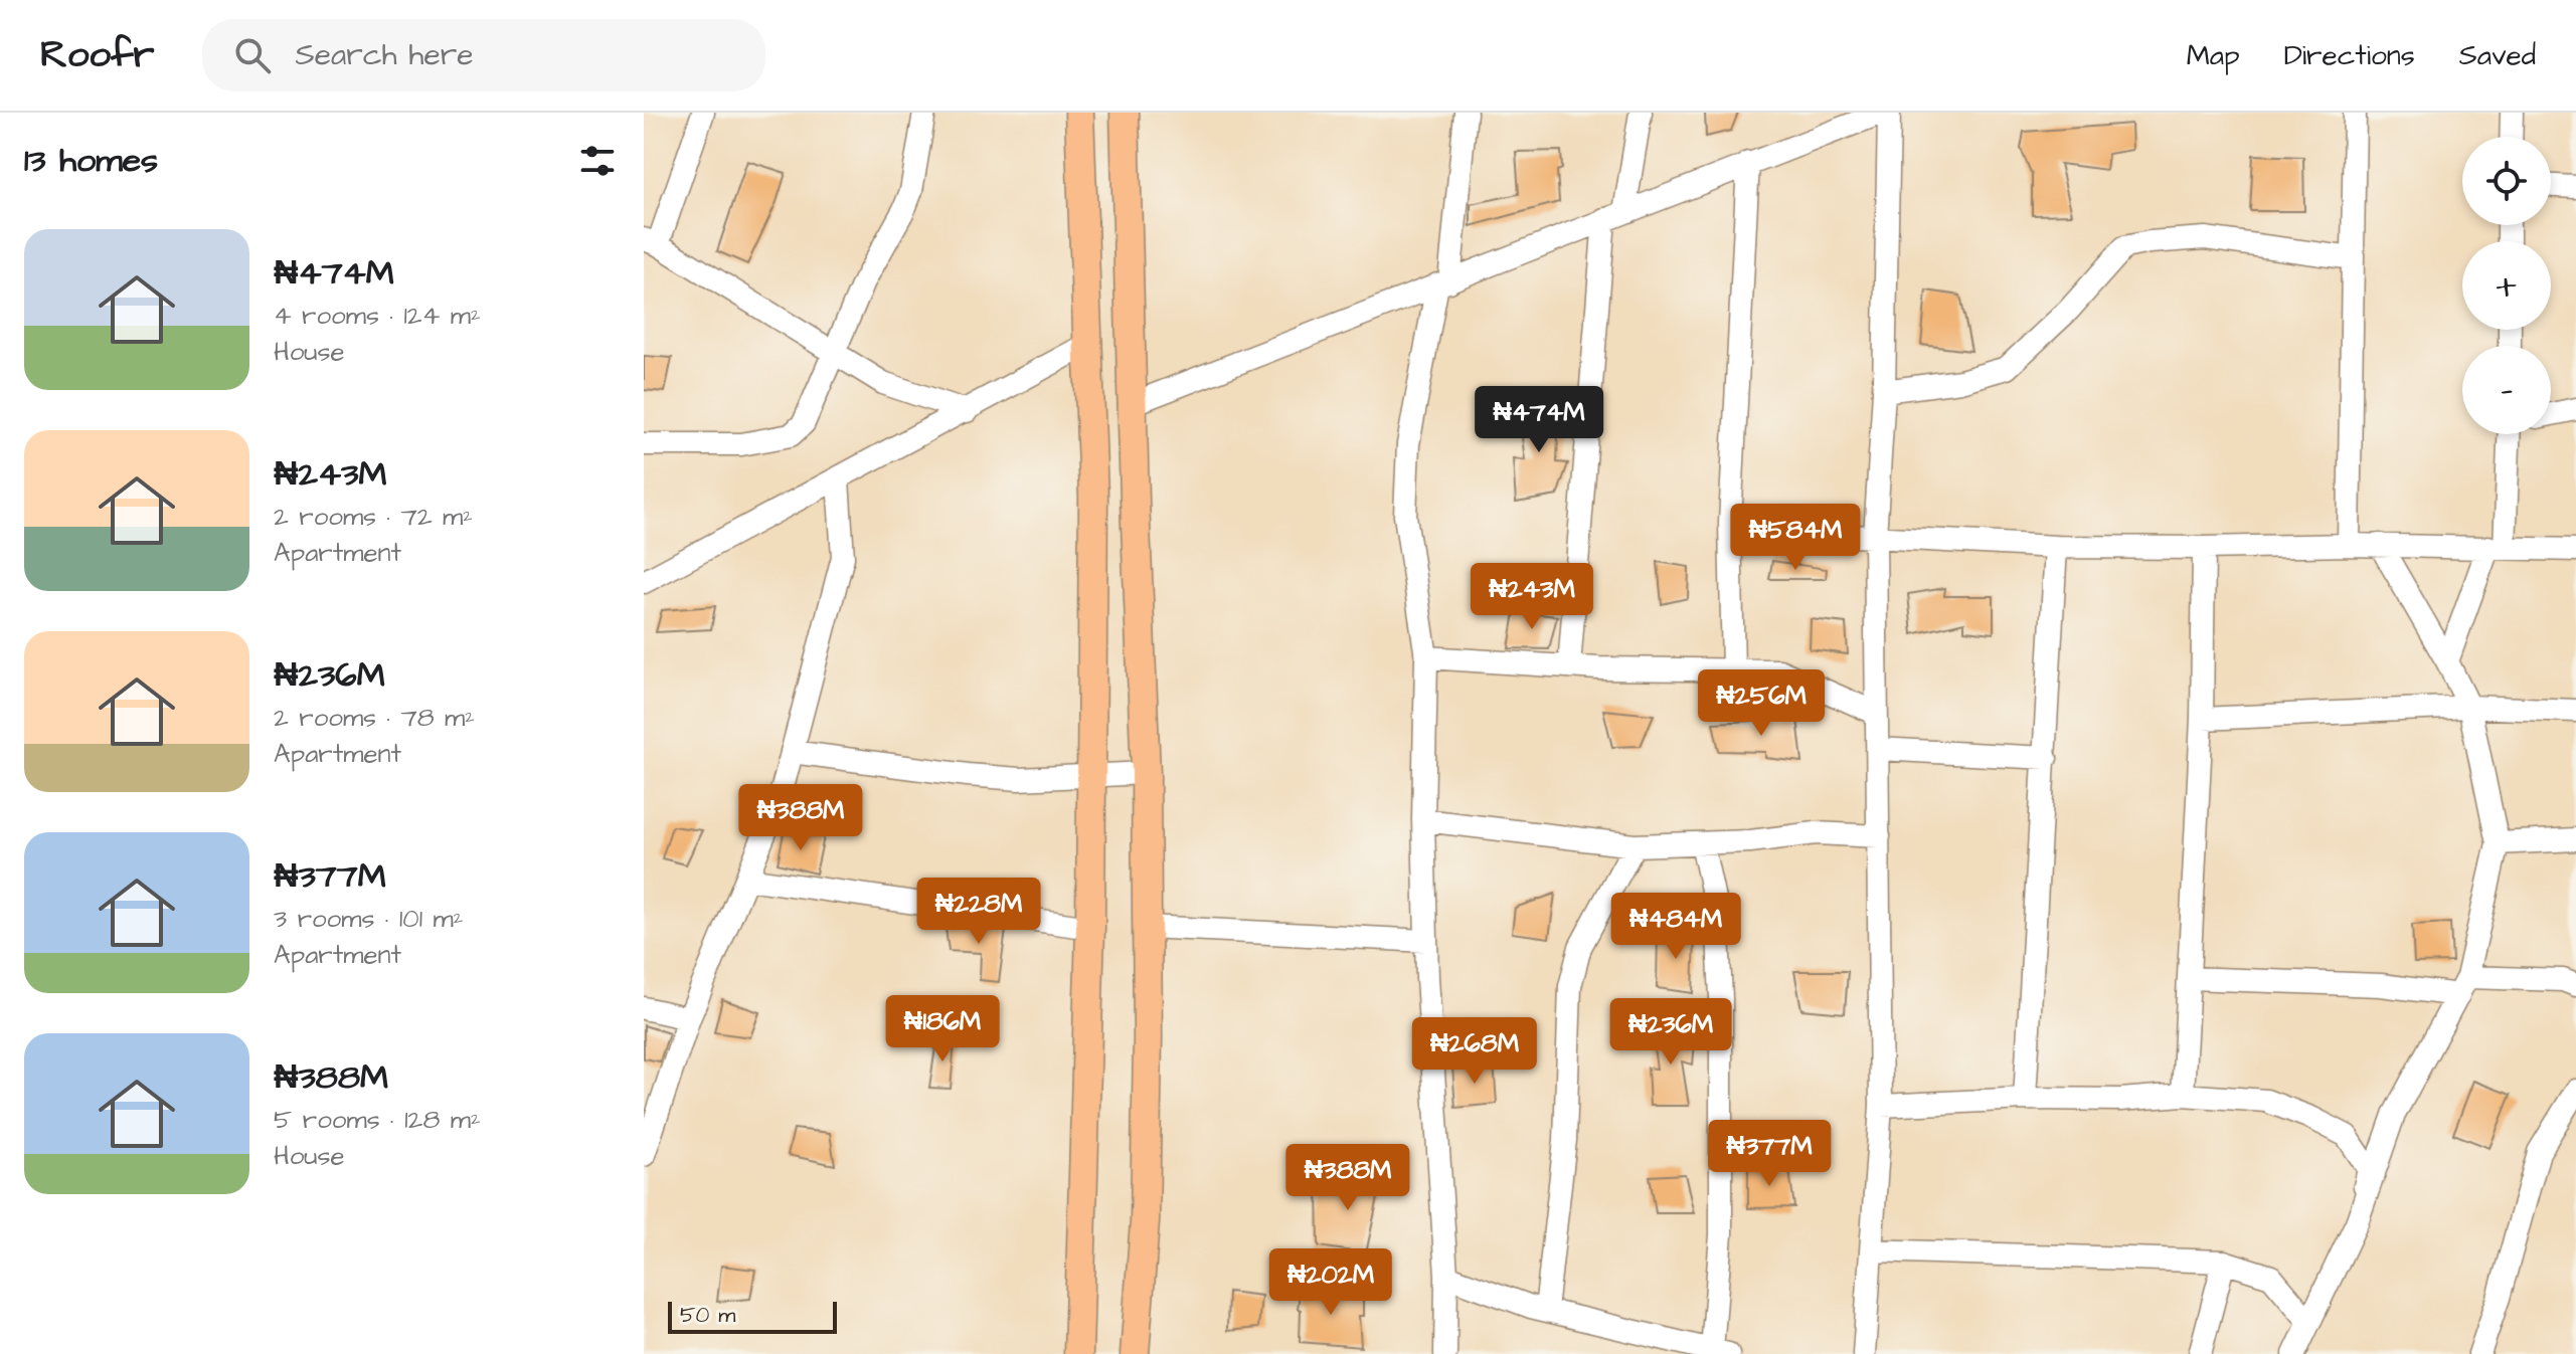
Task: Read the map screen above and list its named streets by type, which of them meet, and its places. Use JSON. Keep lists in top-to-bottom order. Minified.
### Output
{"scale_bar":"50 m","page":{"header":"Roofr","search":"Search here","nav":["Map","Directions","Saved"],"heading":"13 homes","map_buttons":["+","−"],"list":[{"name":"₦474M","note":"4 rooms · 124 m² · House"},{"name":"₦243M","note":"2 rooms · 72 m² · Apartment"},{"name":"₦236M","note":"2 rooms · 78 m² · Apartment"},{"name":"₦377M","note":"3 rooms · 101 m² · Apartment"},{"name":"₦388M","note":"5 rooms · 128 m² · House"}],"price":["₦474M","₦584M","₦243M","₦256M","₦388M","₦228M","₦484M","₦186M","₦236M","₦268M","₦377M","₦388M","₦202M"],"scale":"50 m"}}
